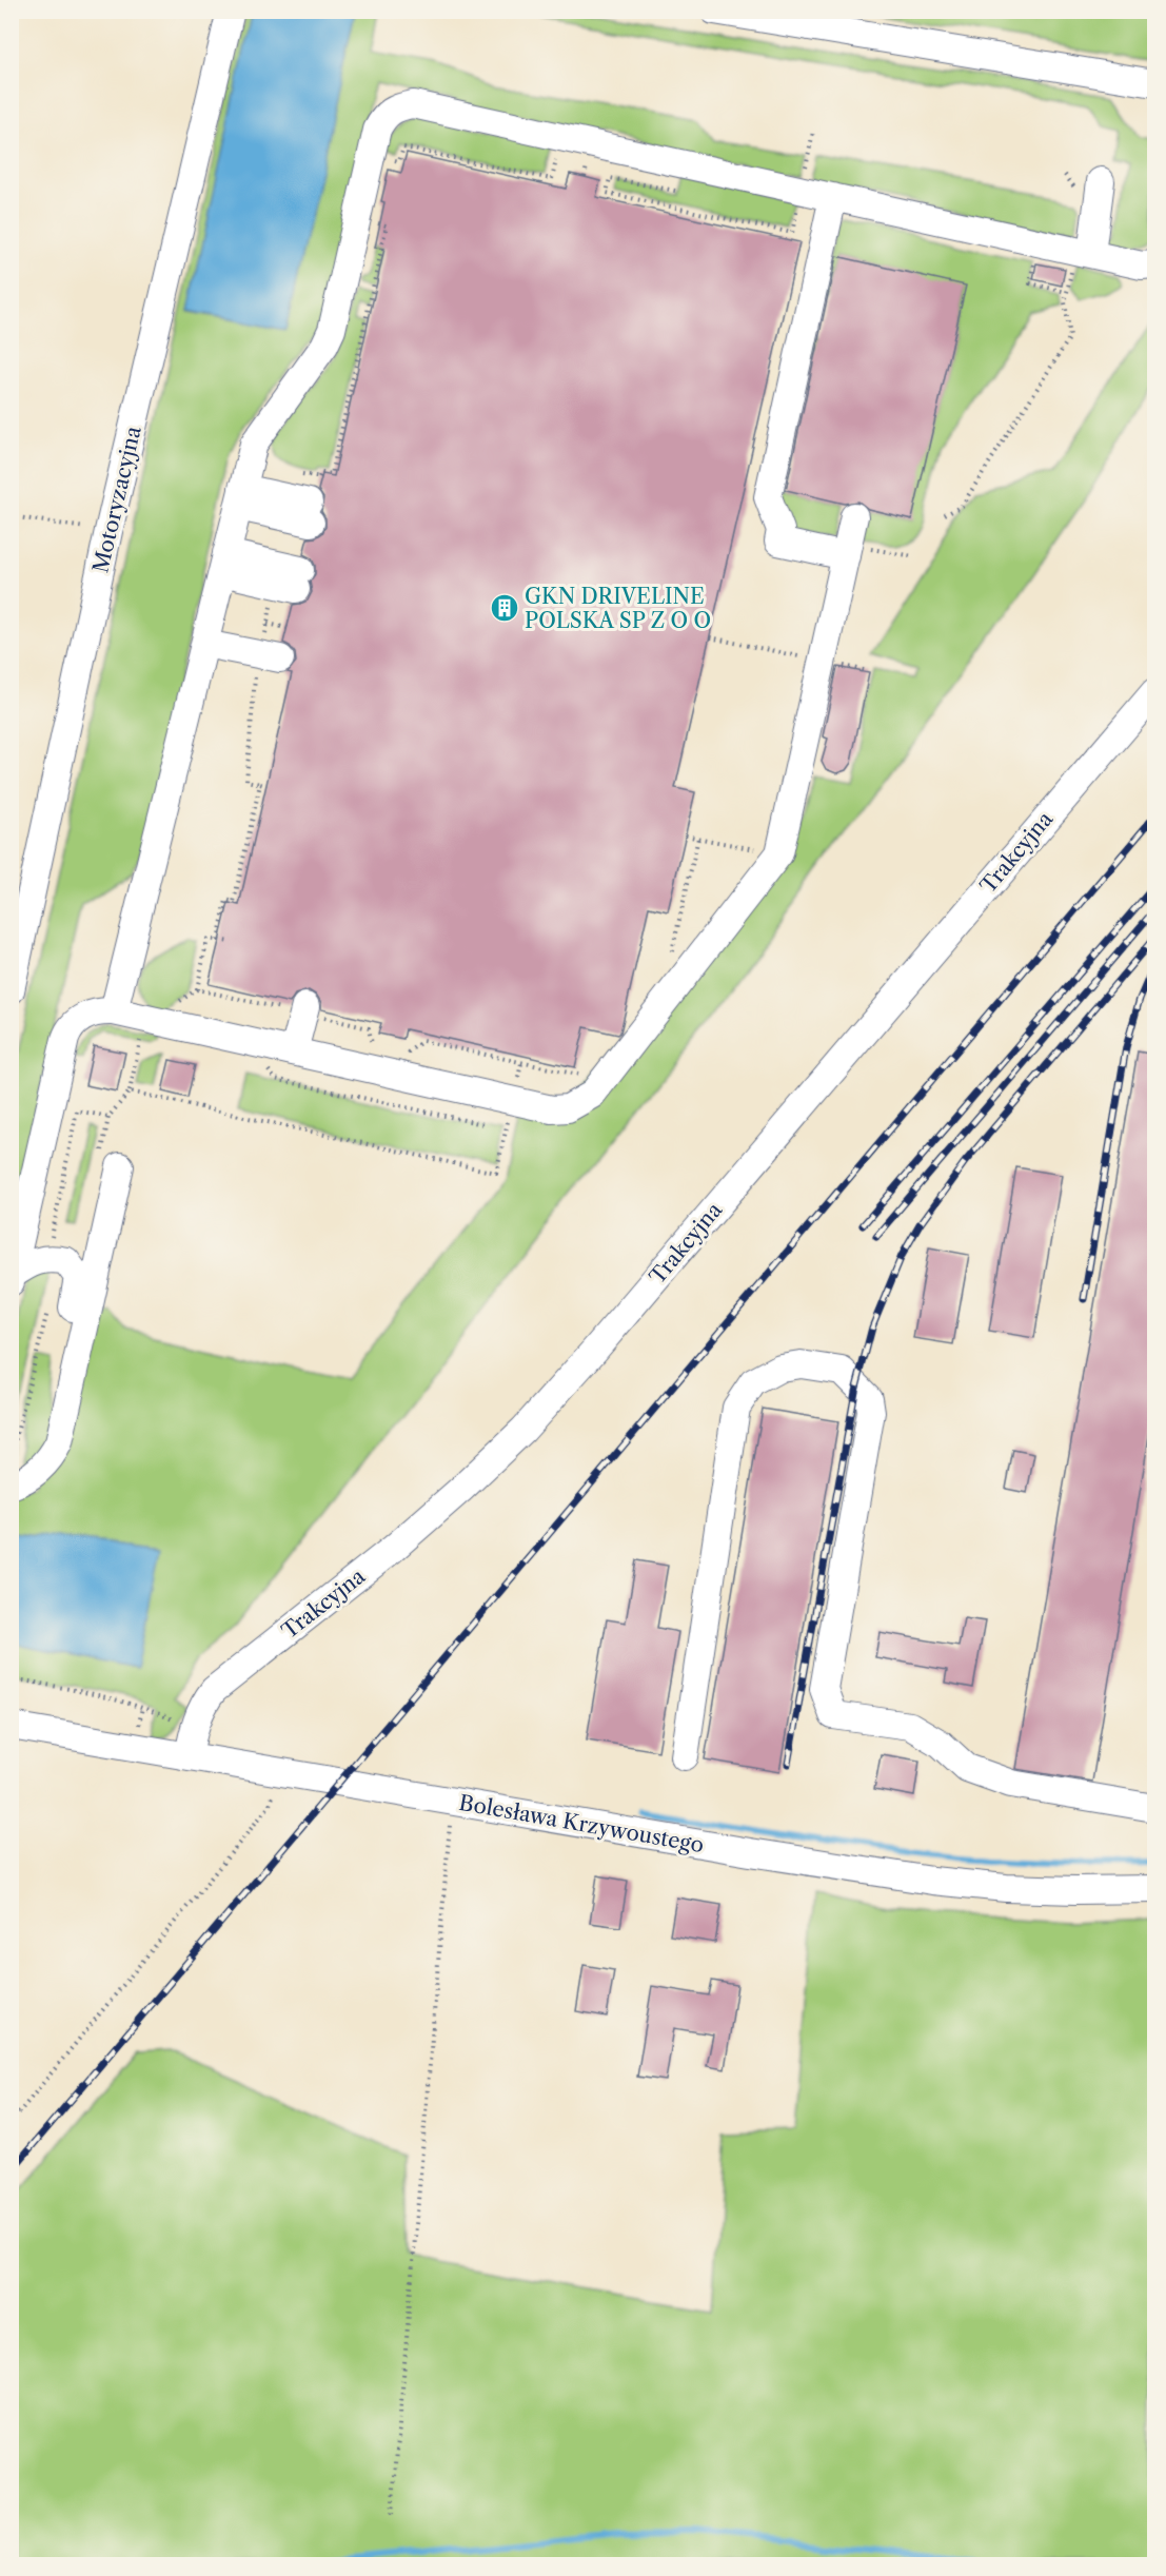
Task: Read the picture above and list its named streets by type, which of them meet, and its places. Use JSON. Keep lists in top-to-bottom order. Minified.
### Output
{"streets":{"street":["Motoryzacyjna","Trakcyjna","Bolesława Krzywoustego"]},"crossings":[["Trakcyjna","Bolesława Krzywoustego"]],"places":{"building":["GKN DRIVELINE POLSKA SP Z O O"]}}
